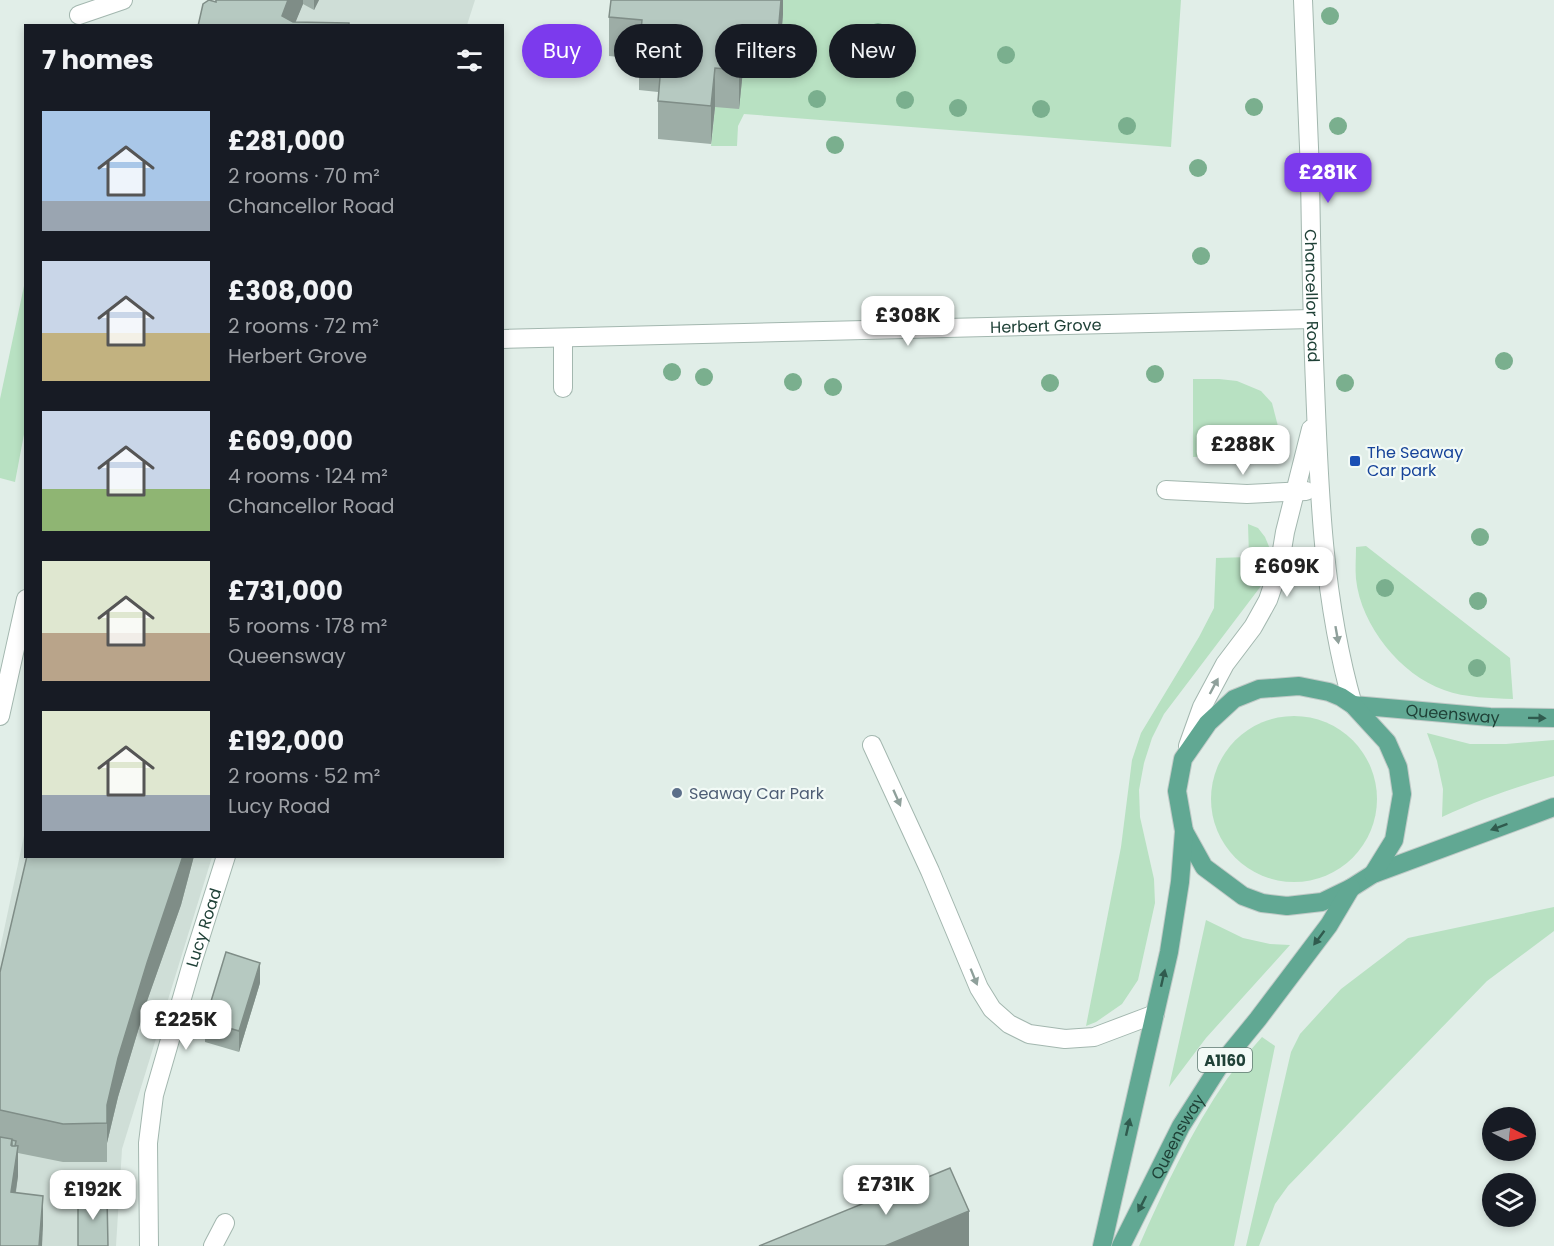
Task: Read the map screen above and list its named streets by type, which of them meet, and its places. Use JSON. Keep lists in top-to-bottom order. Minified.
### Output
{"streets":{"main road":["Queensway","A1160"],"street":["Chancellor Road","Herbert Grove","Lucy Road"]},"crossings":[["Chancellor Road","Herbert Grove"],["Chancellor Road","Queensway"]],"places":{"transit":["The Seaway Car park"],"other":["Seaway Car Park"]},"north":"right","page":{"chip":["Buy","Rent","Filters","New"],"heading":"7 homes","list":[{"name":"£281,000","note":"2 rooms · 70 m² · Chancellor Road"},{"name":"£308,000","note":"2 rooms · 72 m² · Herbert Grove"},{"name":"£609,000","note":"4 rooms · 124 m² · Chancellor Road"},{"name":"£731,000","note":"5 rooms · 178 m² · Queensway"},{"name":"£192,000","note":"2 rooms · 52 m² · Lucy Road"}],"price":["£281K","£308K","£288K","£609K","£225K","£731K","£192K"]}}
